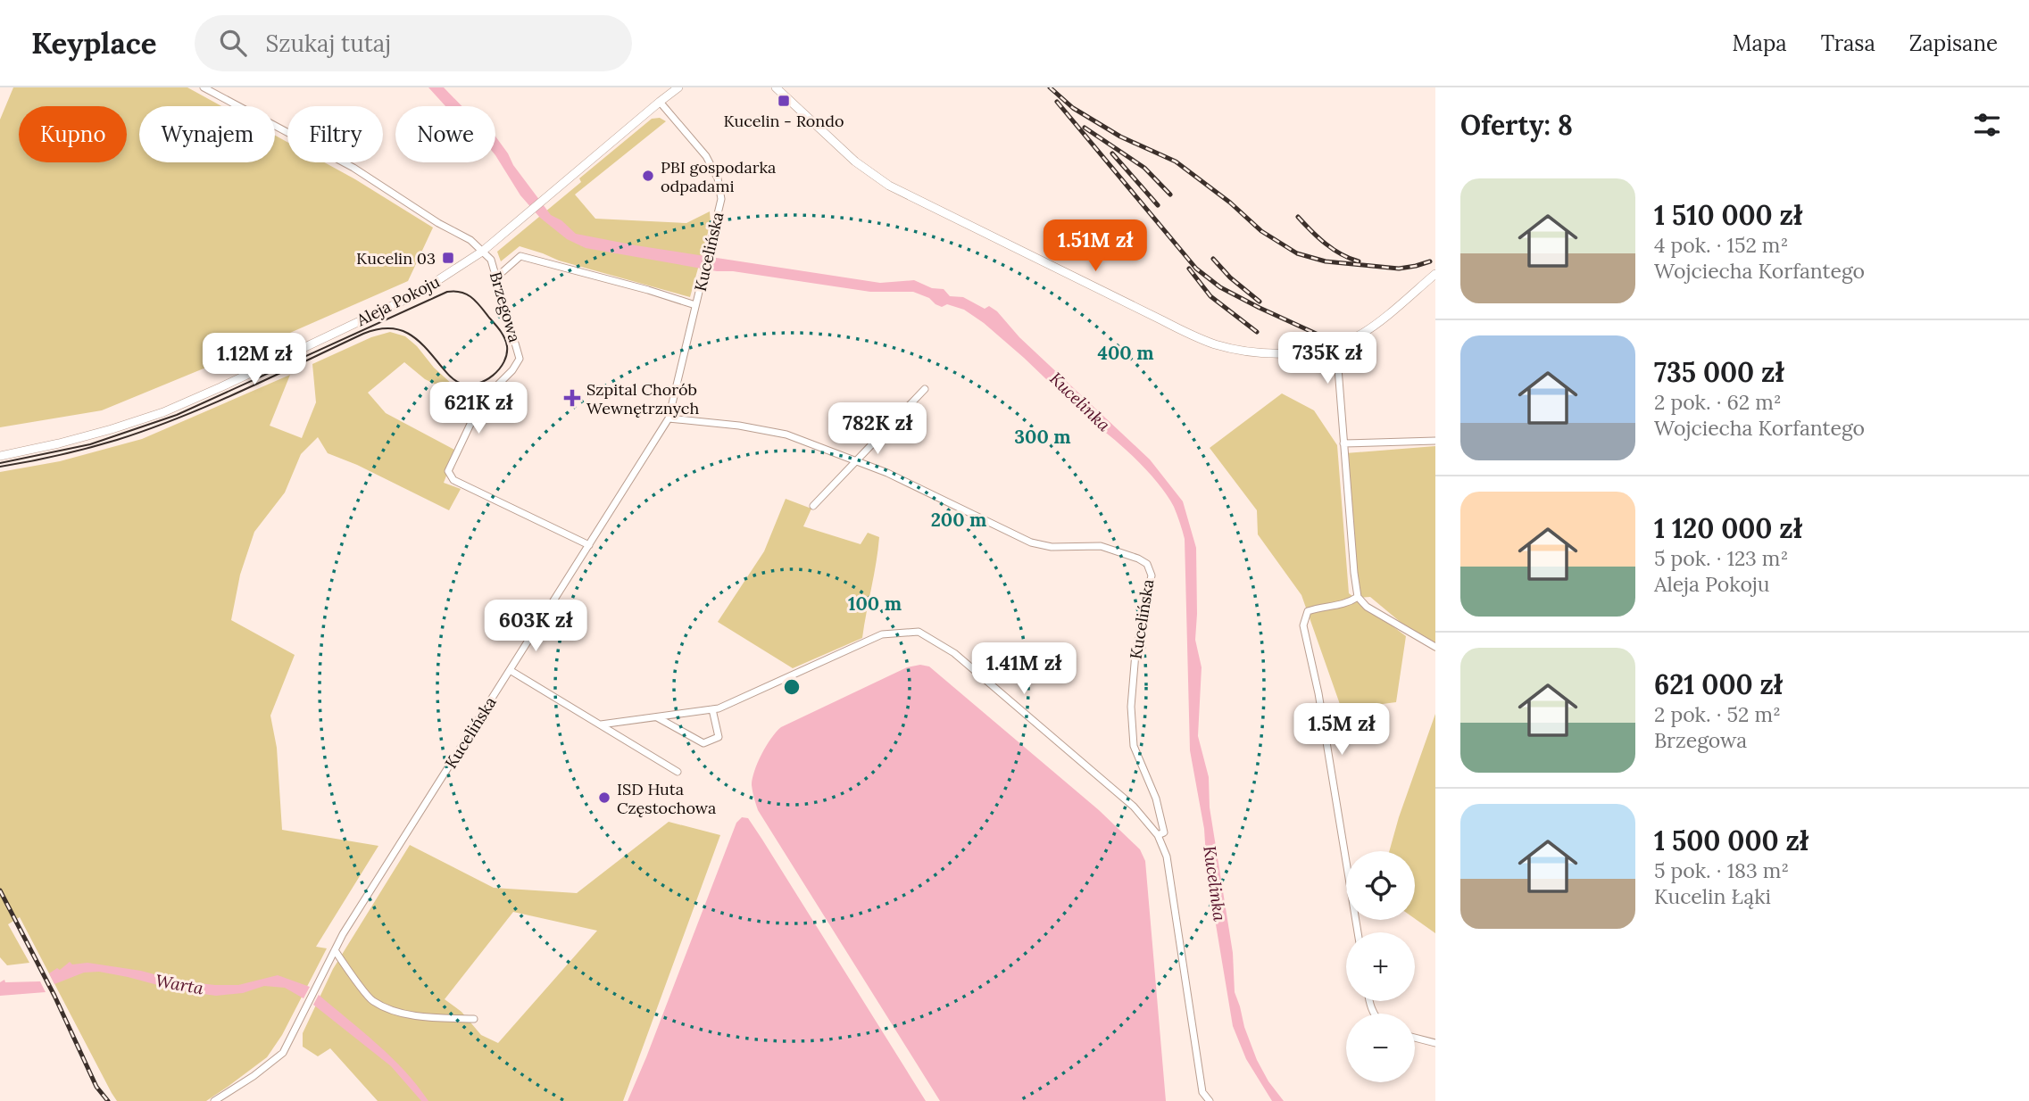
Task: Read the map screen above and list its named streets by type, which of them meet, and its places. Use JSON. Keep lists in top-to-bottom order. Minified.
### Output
{"streets":{"street":["Kucelińska","Aleja Pokoju","Brzegowa"]},"crossings":[["Kucelińska","Aleja Pokoju"],["Kucelińska","Brzegowa"],["Aleja Pokoju","Brzegowa"]],"water":["Kucelinka","Warta"],"places":{"transit":["Kucelin - Rondo","Kucelin 03"],"other":["PBI gospodarka odpadami","ISD Huta Częstochowa"],"health":["Szpital Chorób Wewnętrznych"]},"page":{"header":"Keyplace","search":"Szukaj tutaj","nav":["Mapa","Trasa","Zapisane"],"heading":"Oferty: 8","chip":["Kupno","Wynajem","Filtry","Nowe"],"list":[{"name":"1 510 000 zł","note":"4 pok. · 152 m² · Wojciecha Korfantego"},{"name":"735 000 zł","note":"2 pok. · 62 m² · Wojciecha Korfantego"},{"name":"1 120 000 zł","note":"5 pok. · 123 m² · Aleja Pokoju"},{"name":"621 000 zł","note":"2 pok. · 52 m² · Brzegowa"},{"name":"1 500 000 zł","note":"5 pok. · 183 m² · Kucelin Łąki"}],"price":["1.51M zł","735K zł","1.12M zł","621K zł","782K zł","603K zł","1.41M zł","1.5M zł"],"map_buttons":["+","−"]},"rings":["400 m","300 m","200 m","100 m"]}
